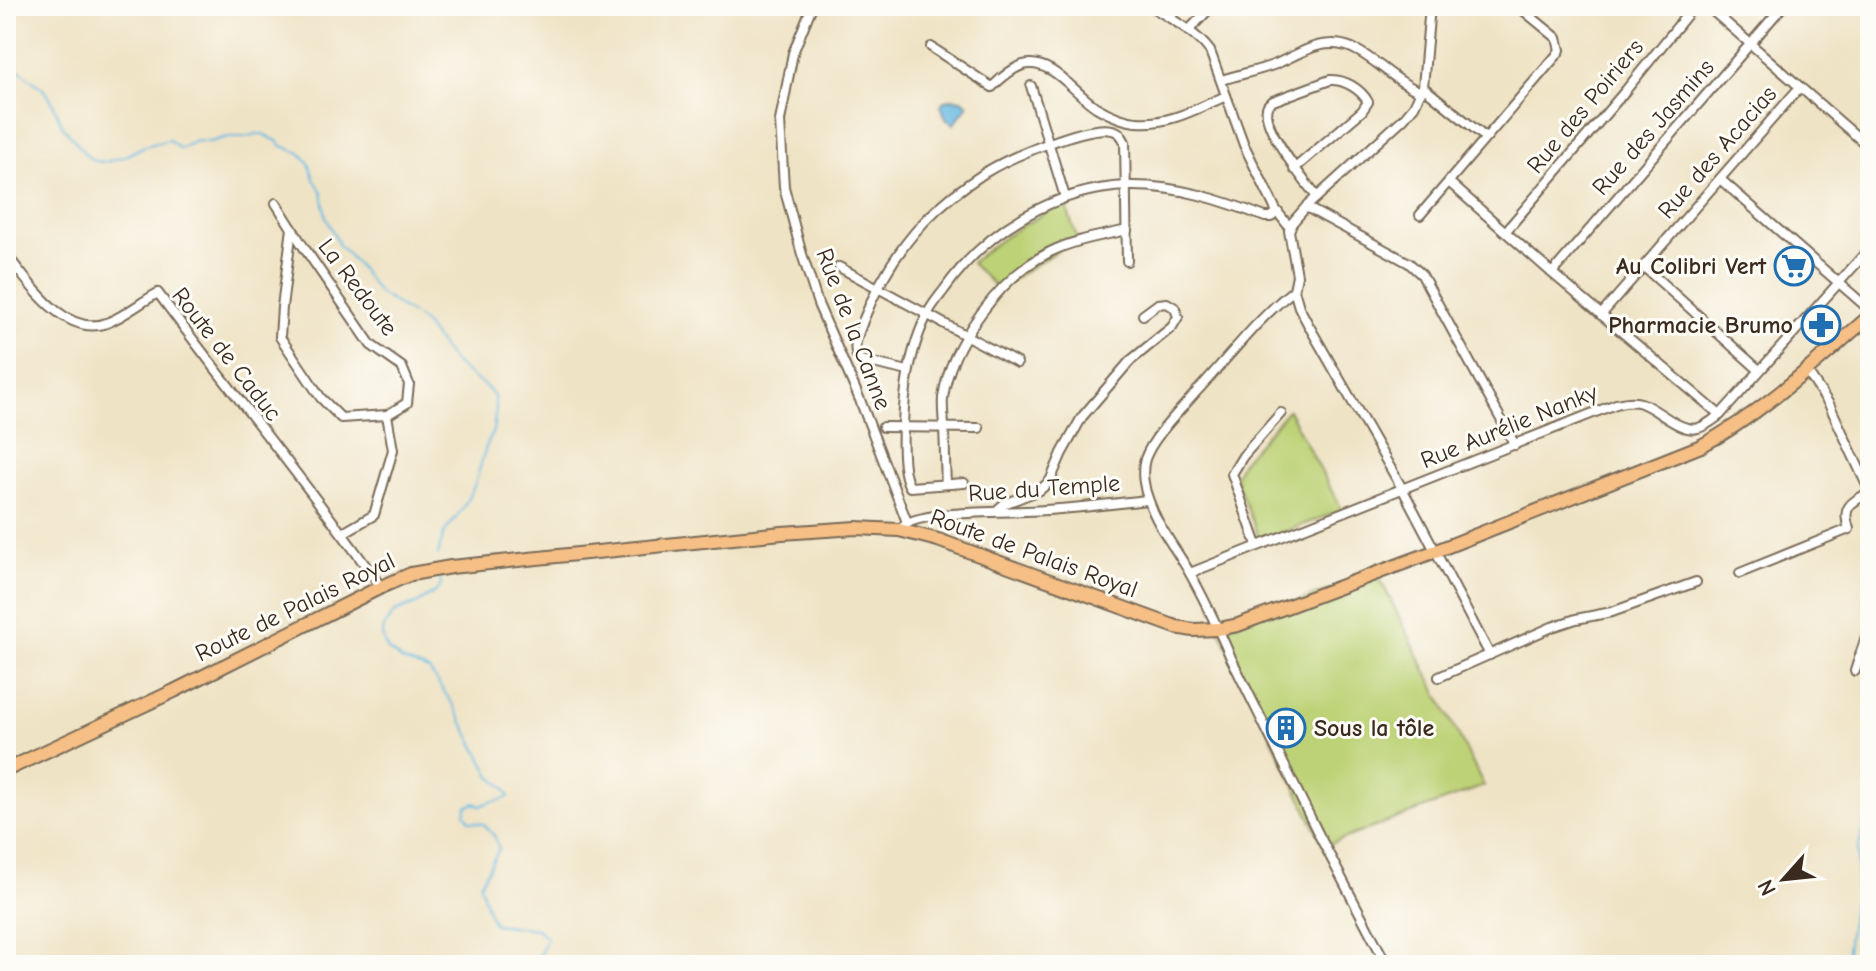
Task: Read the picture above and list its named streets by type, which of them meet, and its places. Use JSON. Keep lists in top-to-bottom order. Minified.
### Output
{"streets":{"main road":["Route de Palais Royal"],"street":["Rue des Poiriers","Rue des Jasmins","Rue des Acacias","La Redoute","Rue de la Canne","Route de Caduc","Rue Aurélie Nanky","Rue du Temple"]},"crossings":[["Rue de la Canne","Rue du Temple"],["Rue de la Canne","Route de Palais Royal"],["Route de Caduc","Route de Palais Royal"],["Rue du Temple","Route de Palais Royal"]],"places":{"supermarket":["Au Colibri Vert"],"pharmacy":["Pharmacie Brumo"],"building":["Sous la tôle"]},"north":"bottom left"}
